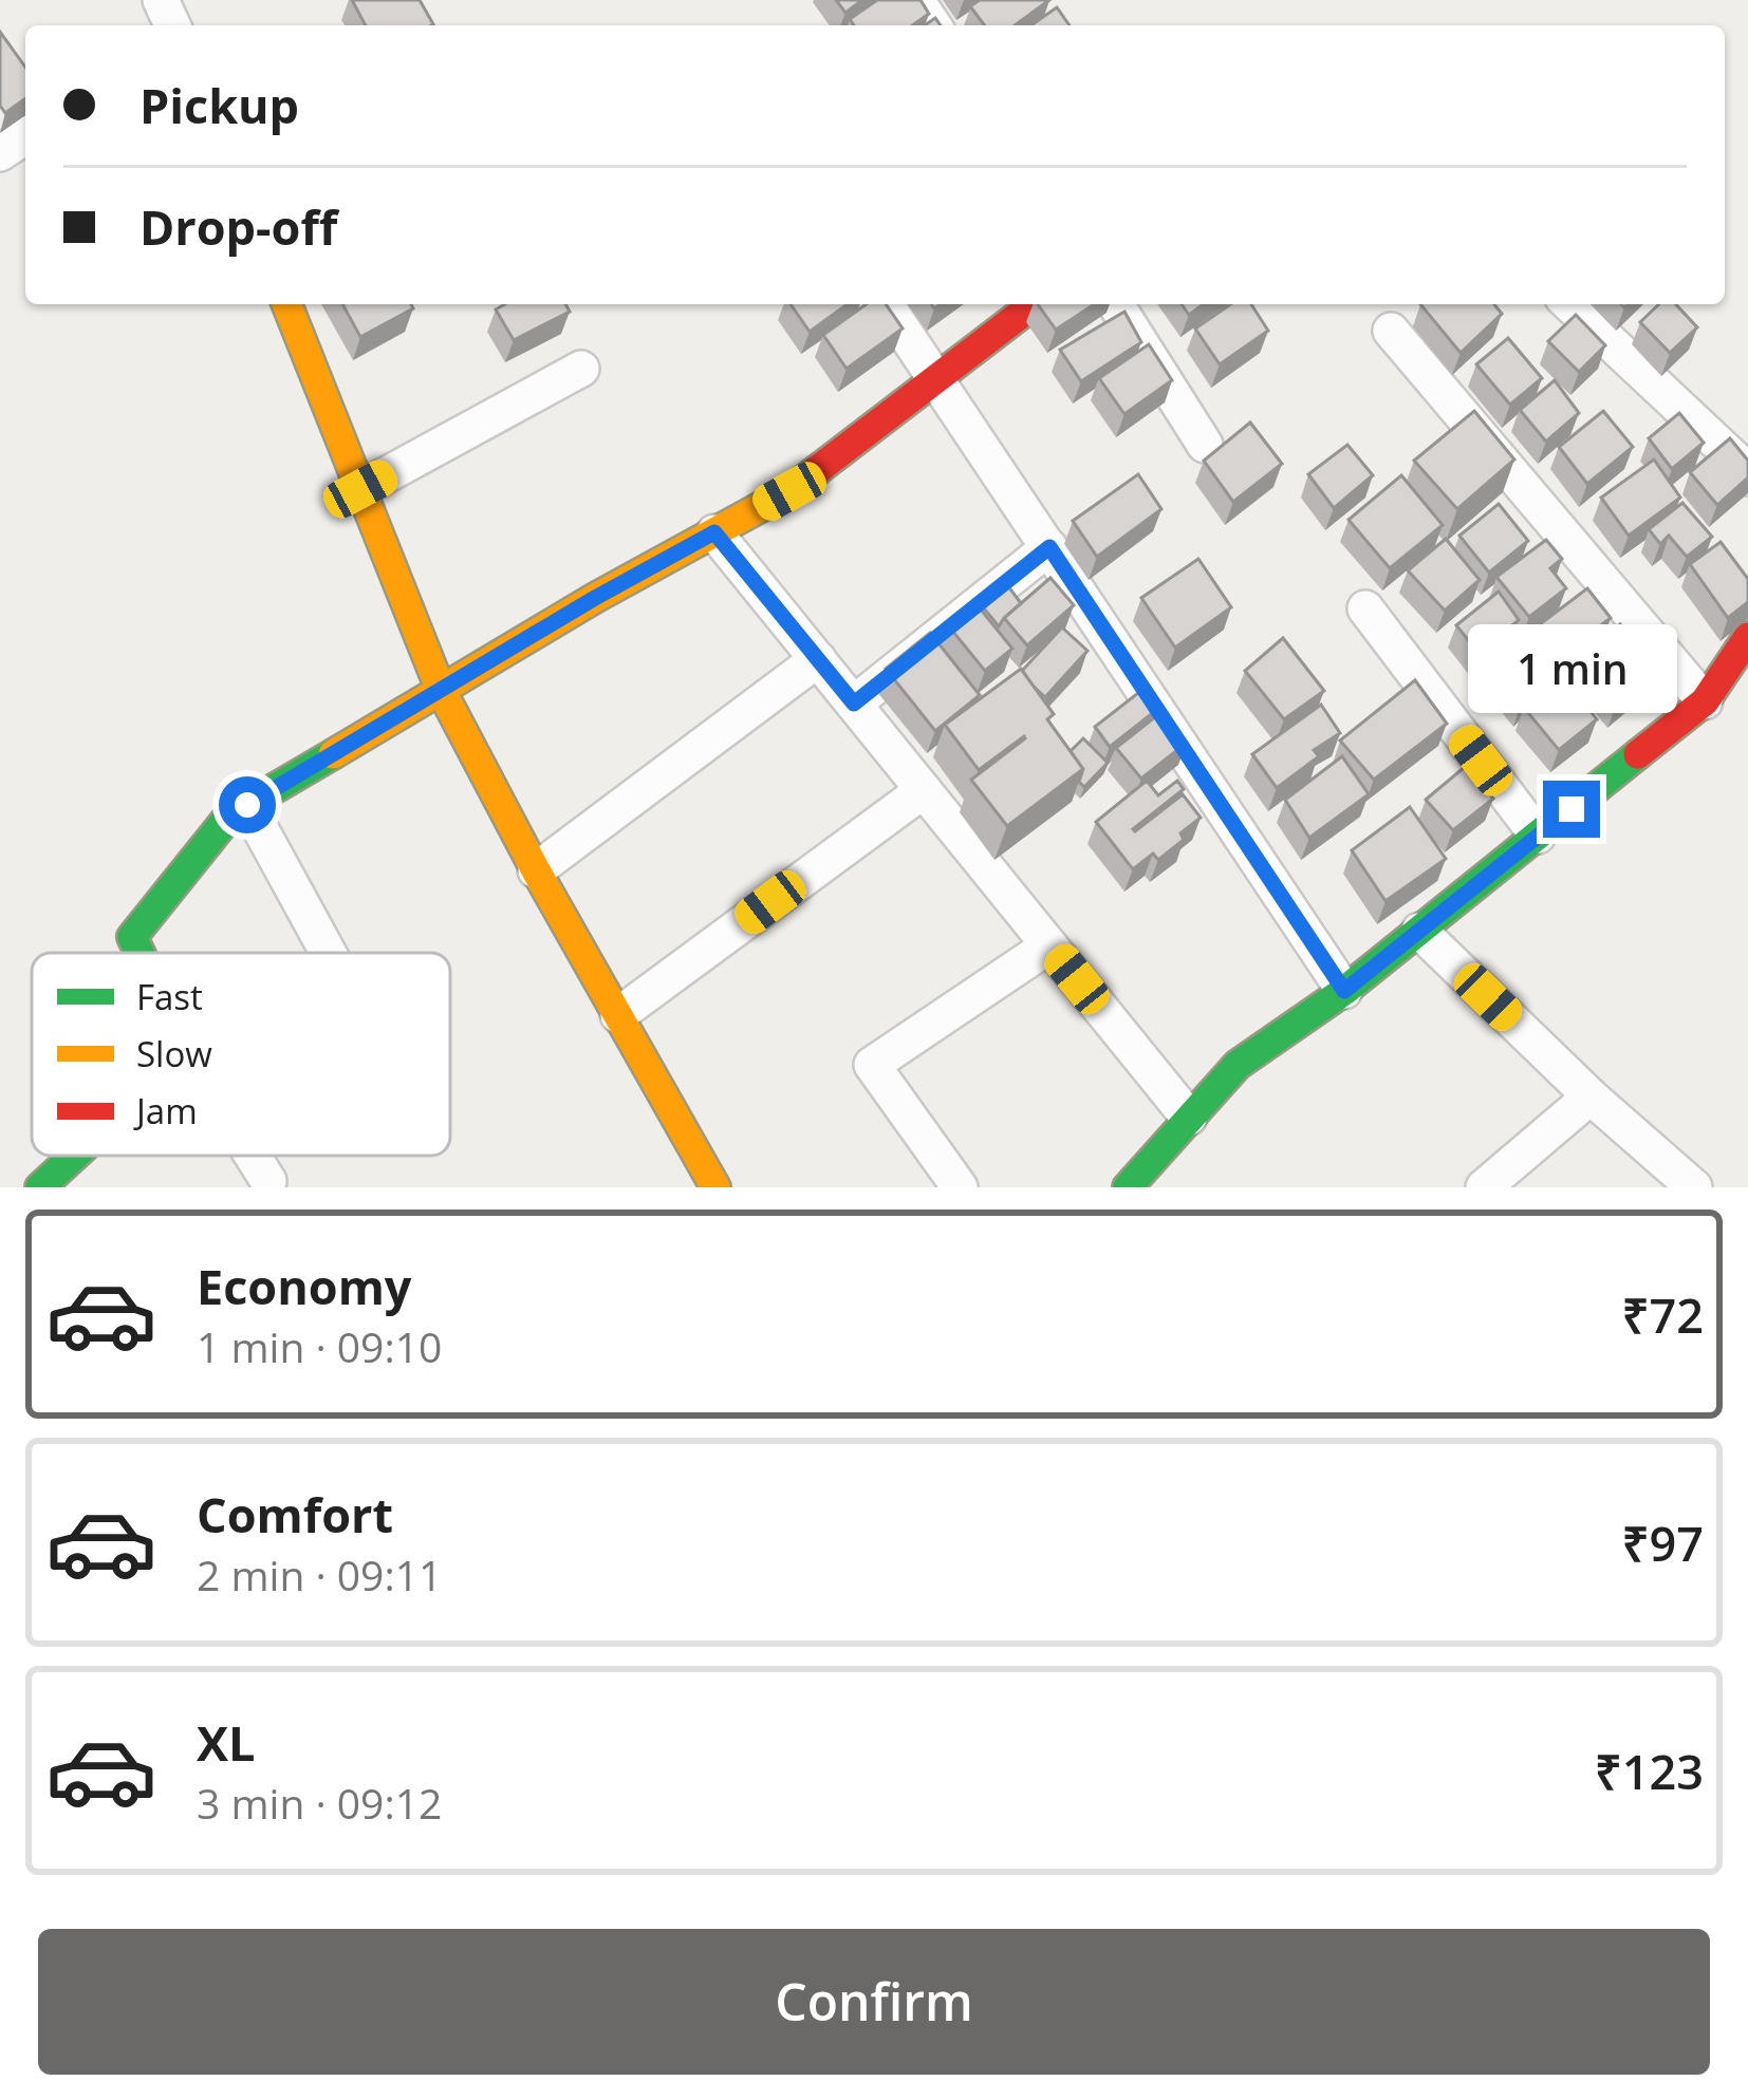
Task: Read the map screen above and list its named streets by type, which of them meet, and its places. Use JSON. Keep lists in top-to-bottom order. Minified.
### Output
{"legend":["Fast","Slow","Jam"],"page":{"banner":["Pickup","Drop-off"],"bubble":"1 min","list":[{"name":"Economy","note":"1 min · 09:10","value":"₹72"},{"name":"Comfort","note":"2 min · 09:11","value":"₹97"},{"name":"XL","note":"3 min · 09:12","value":"₹123"}],"buttons":"Confirm"}}
